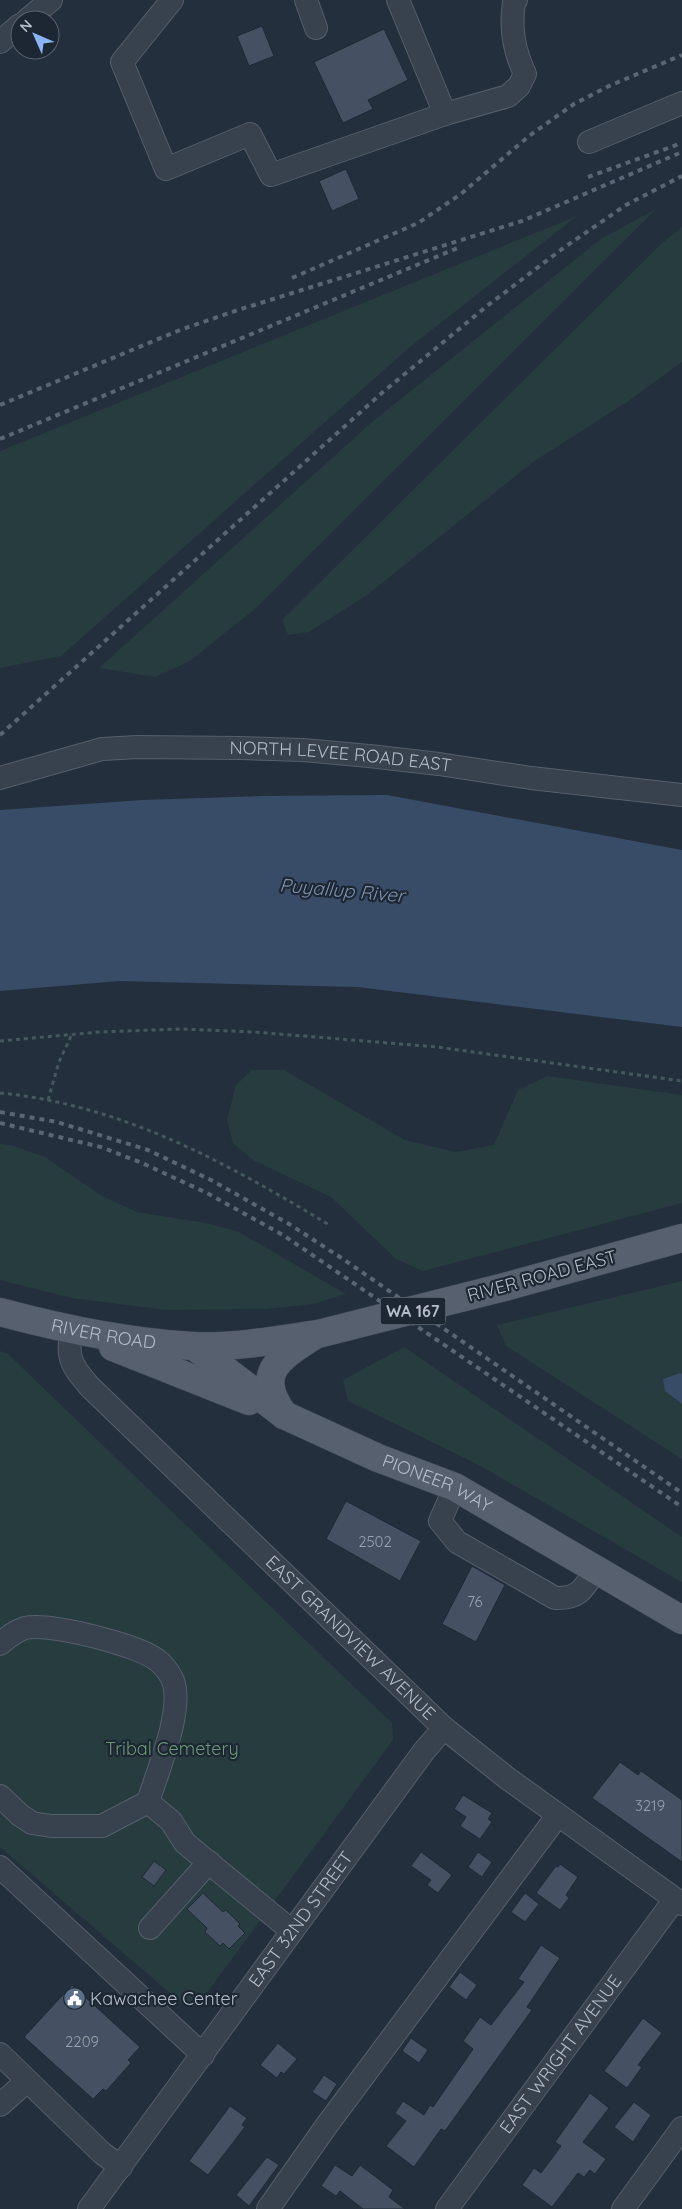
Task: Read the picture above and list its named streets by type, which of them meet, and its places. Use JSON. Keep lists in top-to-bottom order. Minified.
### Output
{"streets":{"main road":["RIVER ROAD EAST","WA 167","RIVER ROAD","PIONEER WAY"],"street":["NORTH LEVEE ROAD EAST","EAST GRANDVIEW AVENUE","EAST 32ND STREET","EAST WRIGHT AVENUE"]},"crossings":[["RIVER ROAD EAST","RIVER ROAD"],["RIVER ROAD EAST","PIONEER WAY"],["RIVER ROAD","PIONEER WAY"],["RIVER ROAD","EAST GRANDVIEW AVENUE"],["EAST GRANDVIEW AVENUE","EAST 32ND STREET"],["EAST GRANDVIEW AVENUE","EAST WRIGHT AVENUE"]],"water":["Puyallup River"],"parks":["Tribal Cemetery"],"places":{"public building":["Kawachee Center"]},"house_numbers":["2502","76","3219","2209"],"north":"top left"}
